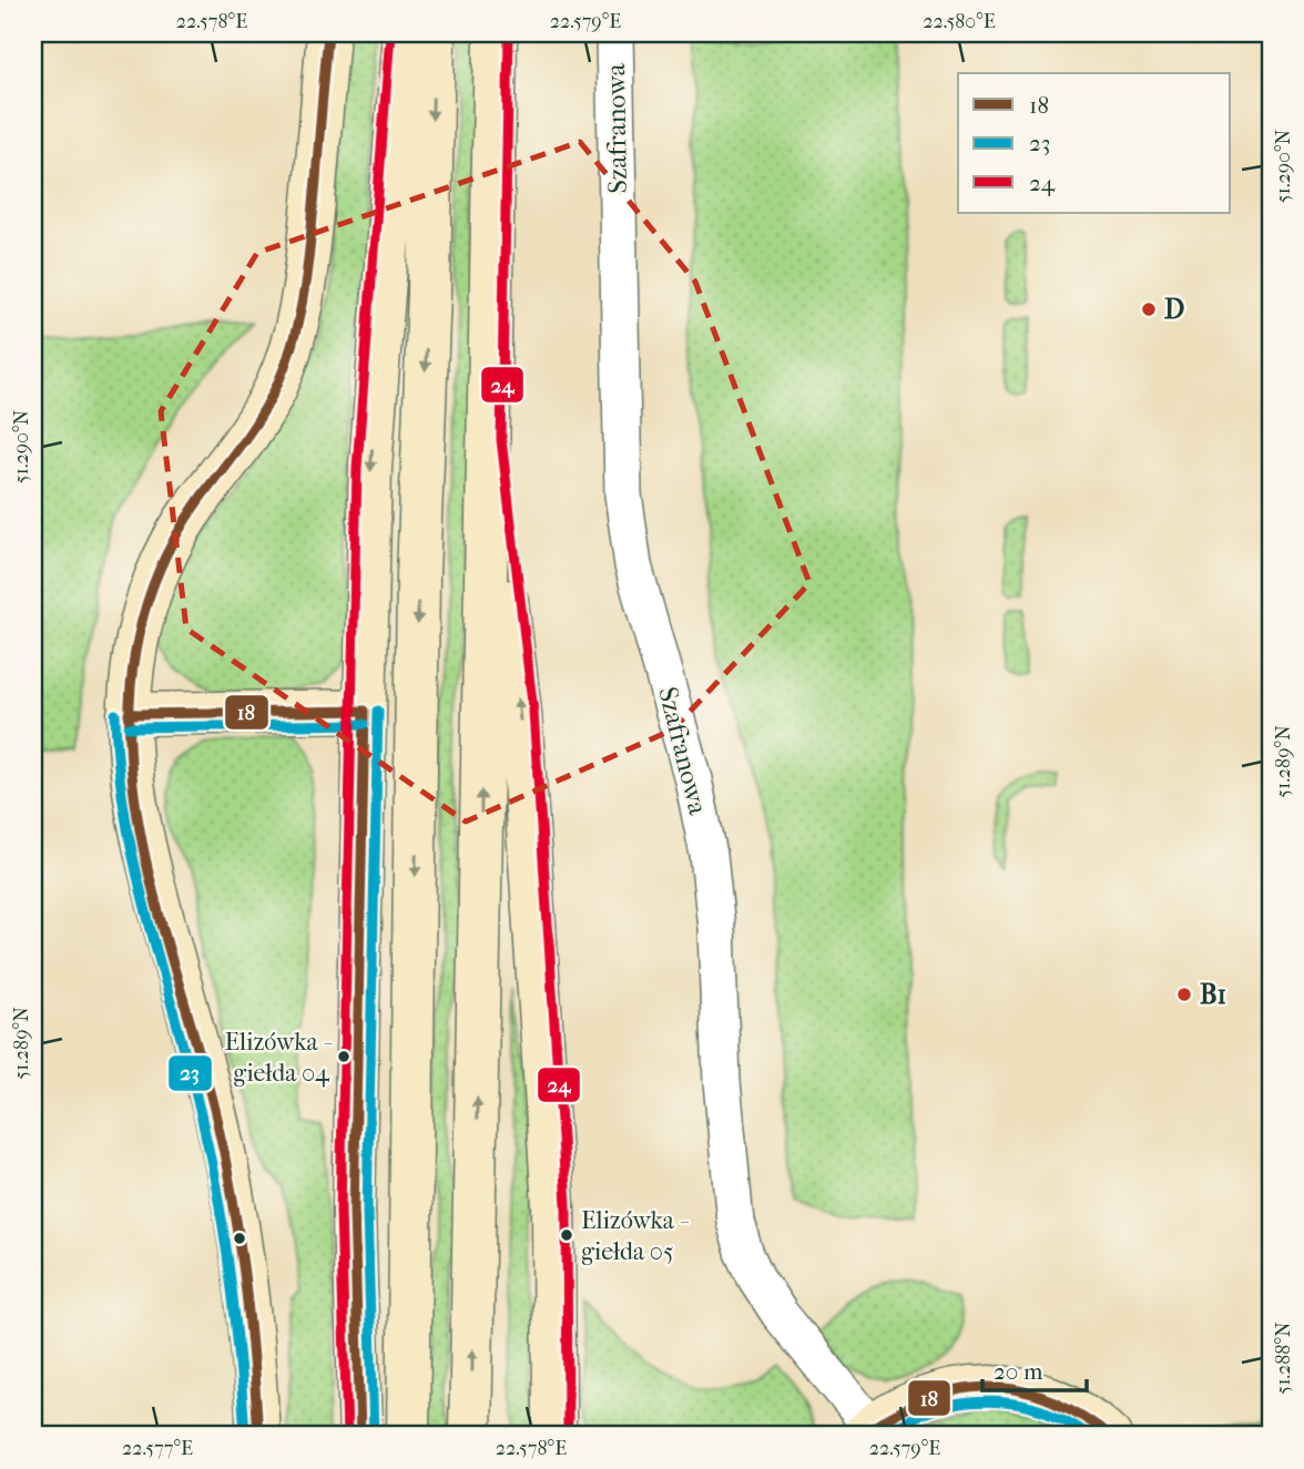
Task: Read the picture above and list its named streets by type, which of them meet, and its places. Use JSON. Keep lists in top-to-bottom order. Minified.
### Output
{"streets":{"street":["Szafranowa"]},"places":["D","B1","Elizówka - giełda 04","Elizówka - giełda 05"],"lines":["transit line 18","transit line 24","transit line 23"],"legend":["18","23","24"],"scale_bar":"20 m","coordinates":["22.578°E","22.579°E","22.580°E","51.290°N","51.289°N","51.288°N","22.577°E"]}
